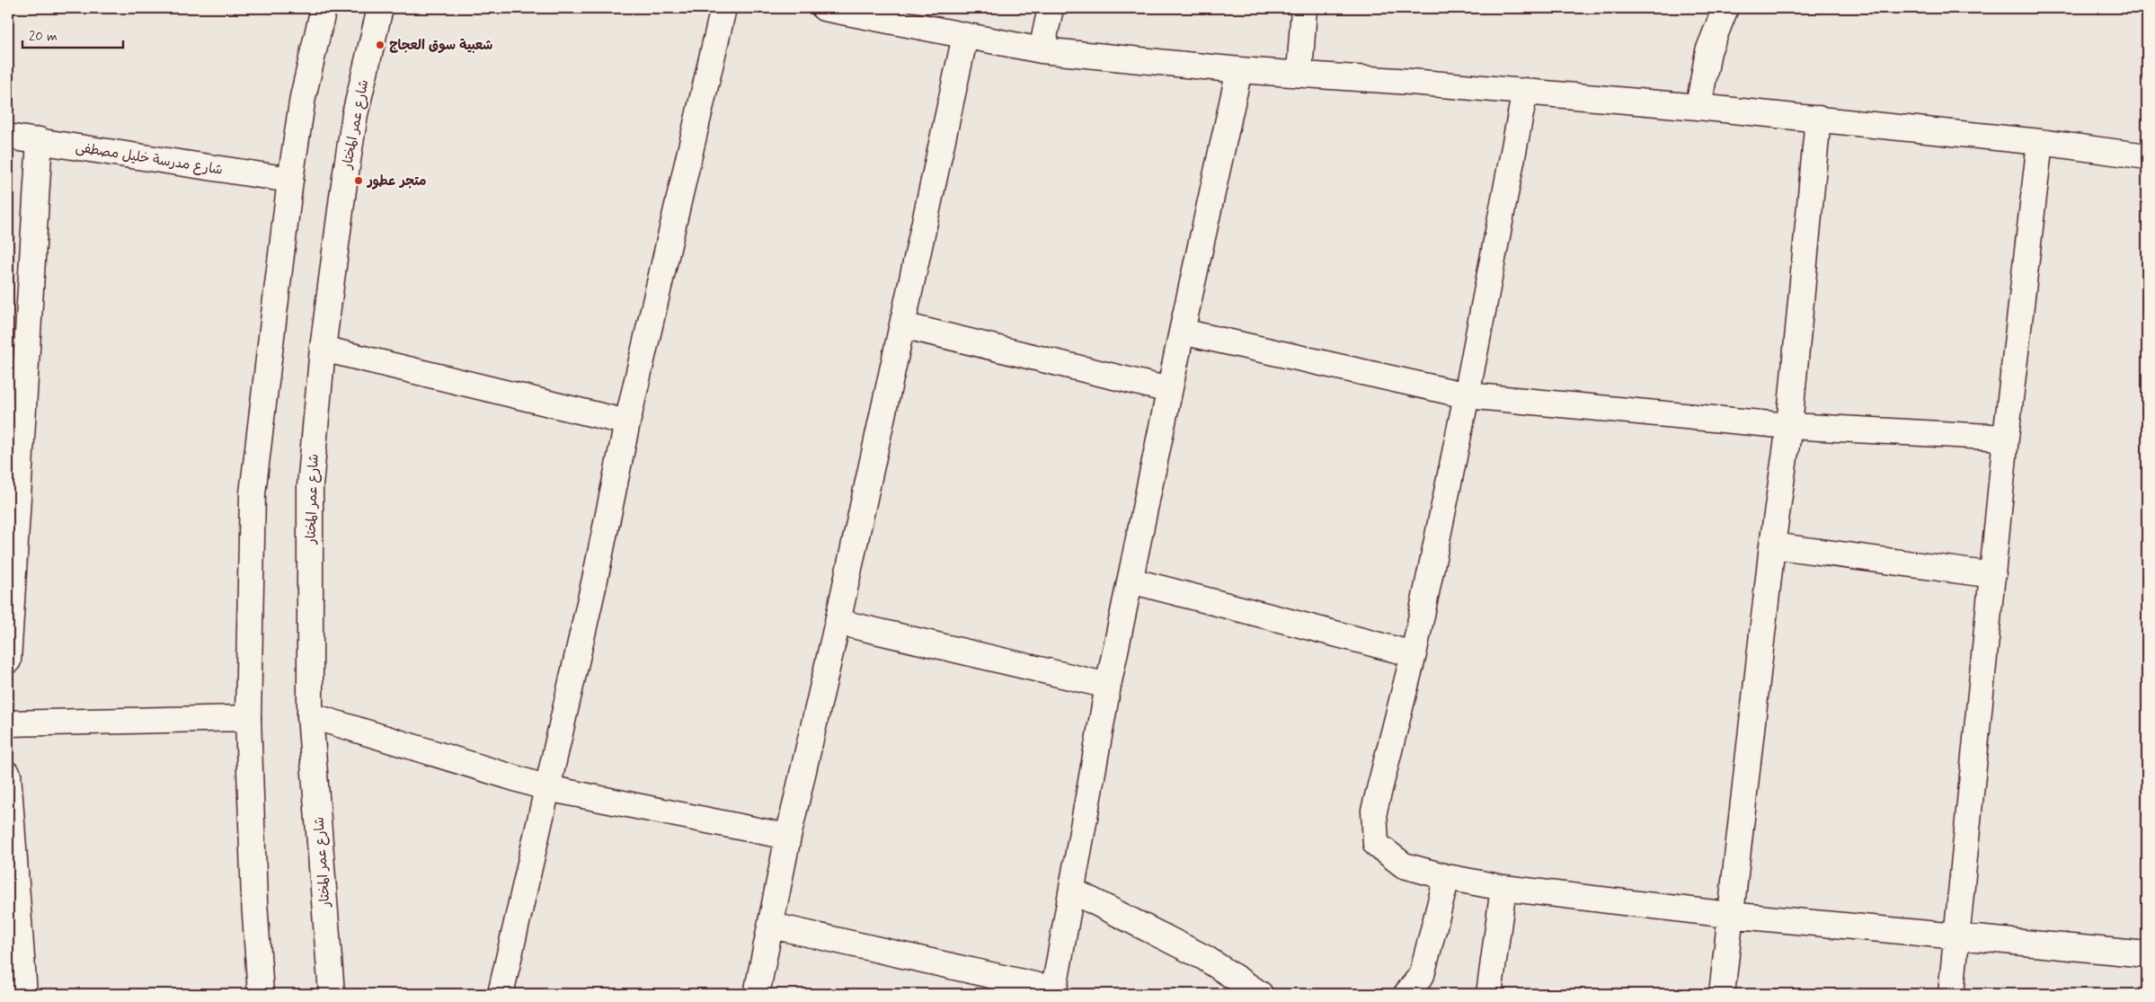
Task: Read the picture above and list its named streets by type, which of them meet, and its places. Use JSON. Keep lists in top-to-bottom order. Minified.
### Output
{"streets":{"street":["شارع عمر المختار","شارع مدرسة خليل مصطفى"]},"places":["شعبية سوق العجاج","متجر عطور"],"scale_bar":"20 m"}
